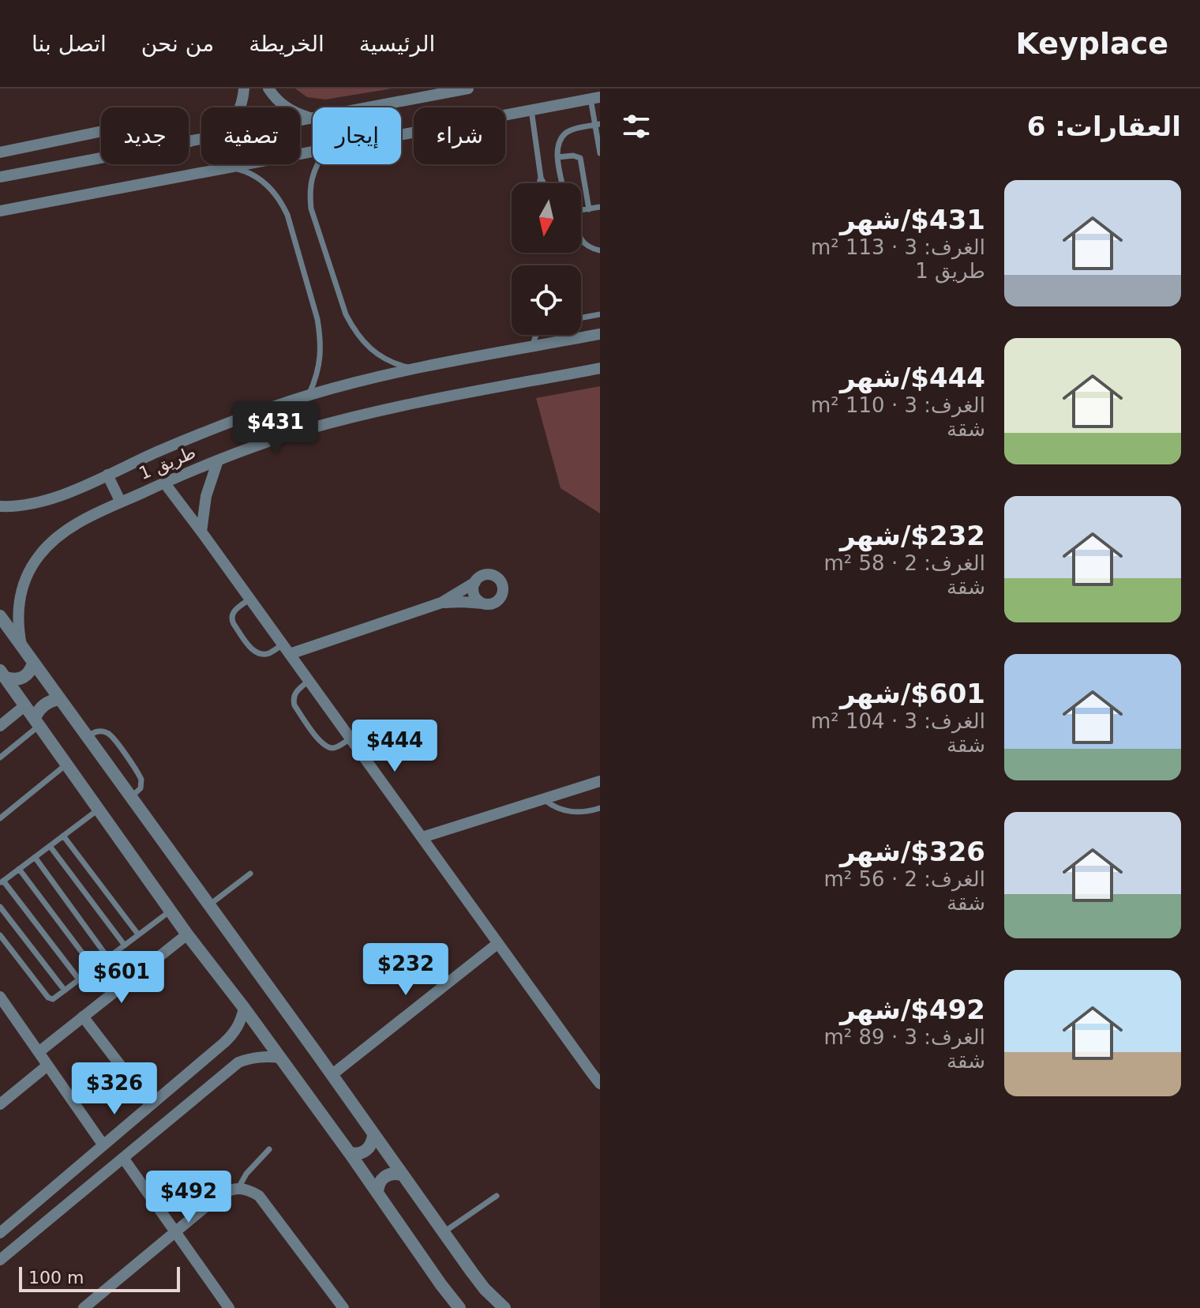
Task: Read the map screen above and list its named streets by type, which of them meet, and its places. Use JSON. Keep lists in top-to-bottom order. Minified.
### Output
{"streets":{"street":["طريق 1"]},"scale_bar":"100 m","north":"bottom","page":{"header":"Keyplace","nav":["الرئيسية","الخريطة","من نحن","اتصل بنا"],"heading":"العقارات: 6","chip":["شراء","إيجار","تصفية","جديد"],"list":[{"name":"$431/شهر","note":"الغرف: 3 · 113 m² · طريق 1"},{"name":"$444/شهر","note":"الغرف: 3 · 110 m² · شقة"},{"name":"$232/شهر","note":"الغرف: 2 · 58 m² · شقة"},{"name":"$601/شهر","note":"الغرف: 3 · 104 m² · شقة"},{"name":"$326/شهر","note":"الغرف: 2 · 56 m² · شقة"},{"name":"$492/شهر","note":"الغرف: 3 · 89 m² · شقة"}],"price":["$431","$444","$232","$601","$326","$492"],"scale":"100 m"}}
